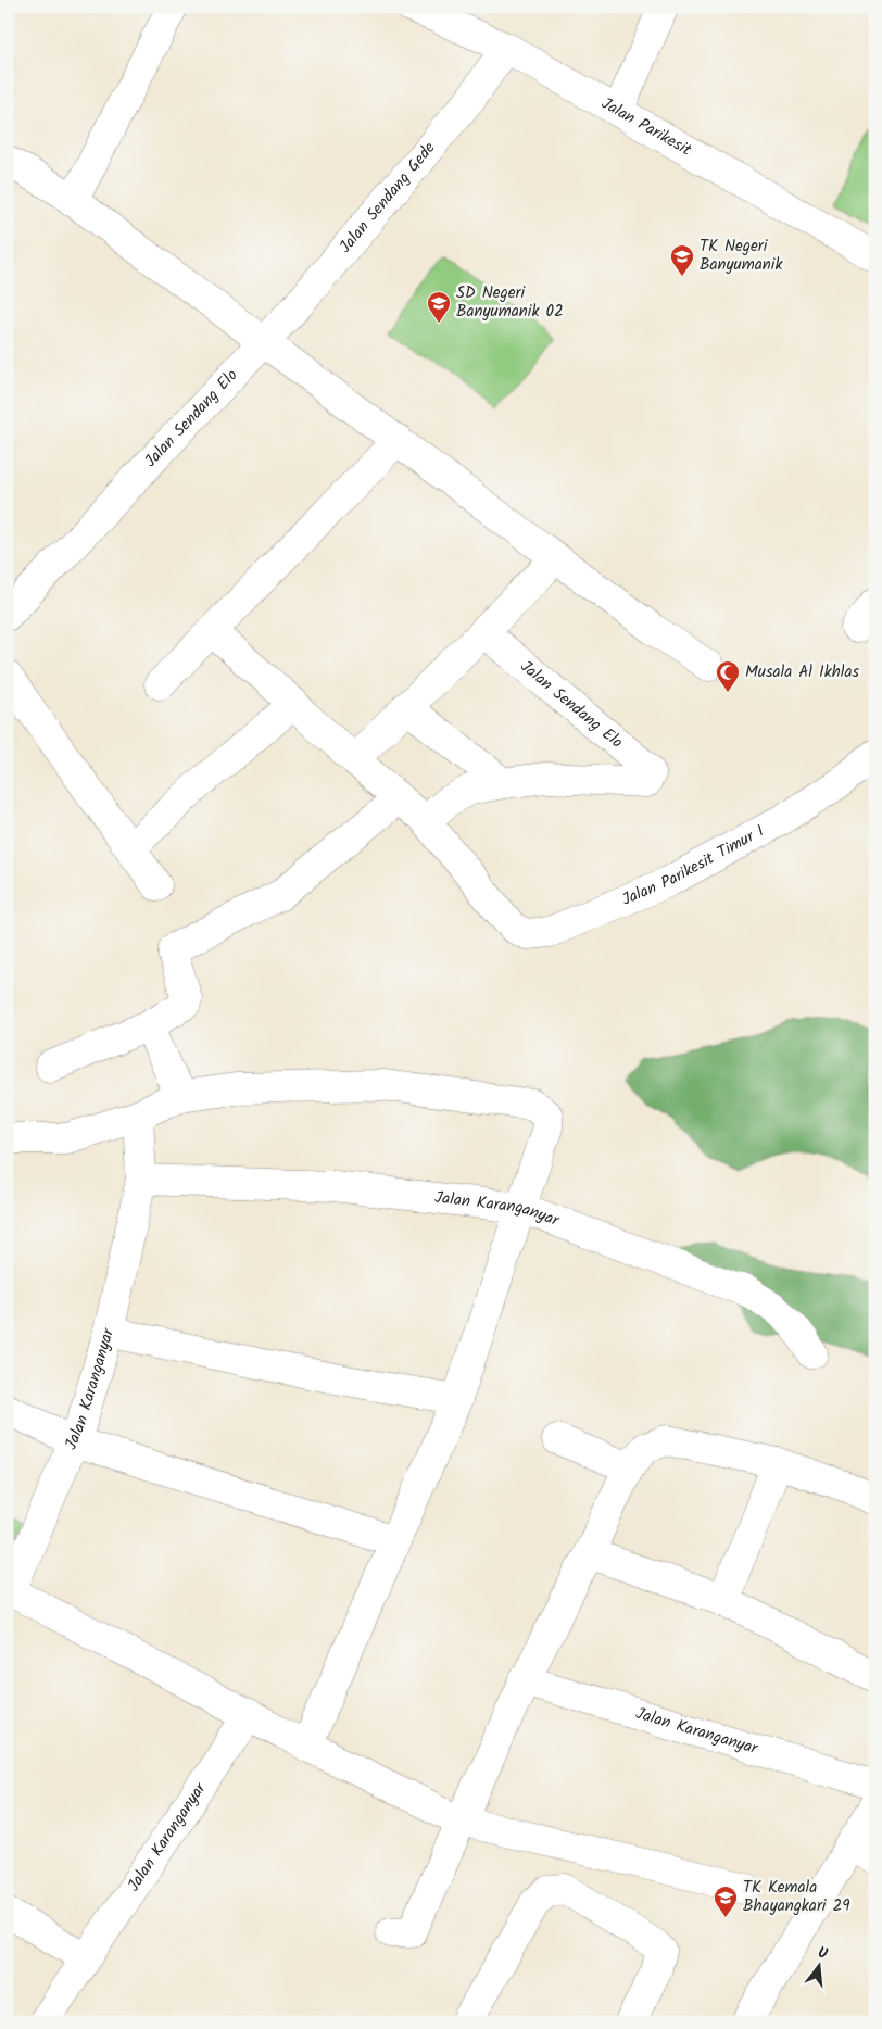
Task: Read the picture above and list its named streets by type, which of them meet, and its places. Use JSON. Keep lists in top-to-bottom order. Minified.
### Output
{"streets":{"street":["Jalan Parikesit","Jalan Sendang Gede","Jalan Sendang Elo","Jalan Parikesit Timur I","Jalan Karanganyar"]},"crossings":[["Jalan Parikesit","Jalan Sendang Gede"],["Jalan Sendang Gede","Jalan Sendang Elo"]],"places":{"school or university":["TK Negeri Banyumanik","SD Negeri Banyumanik 02","TK Kemala Bhayangkari 29"],"mosque":["Musala Al Ikhlas"]},"north":"top"}
